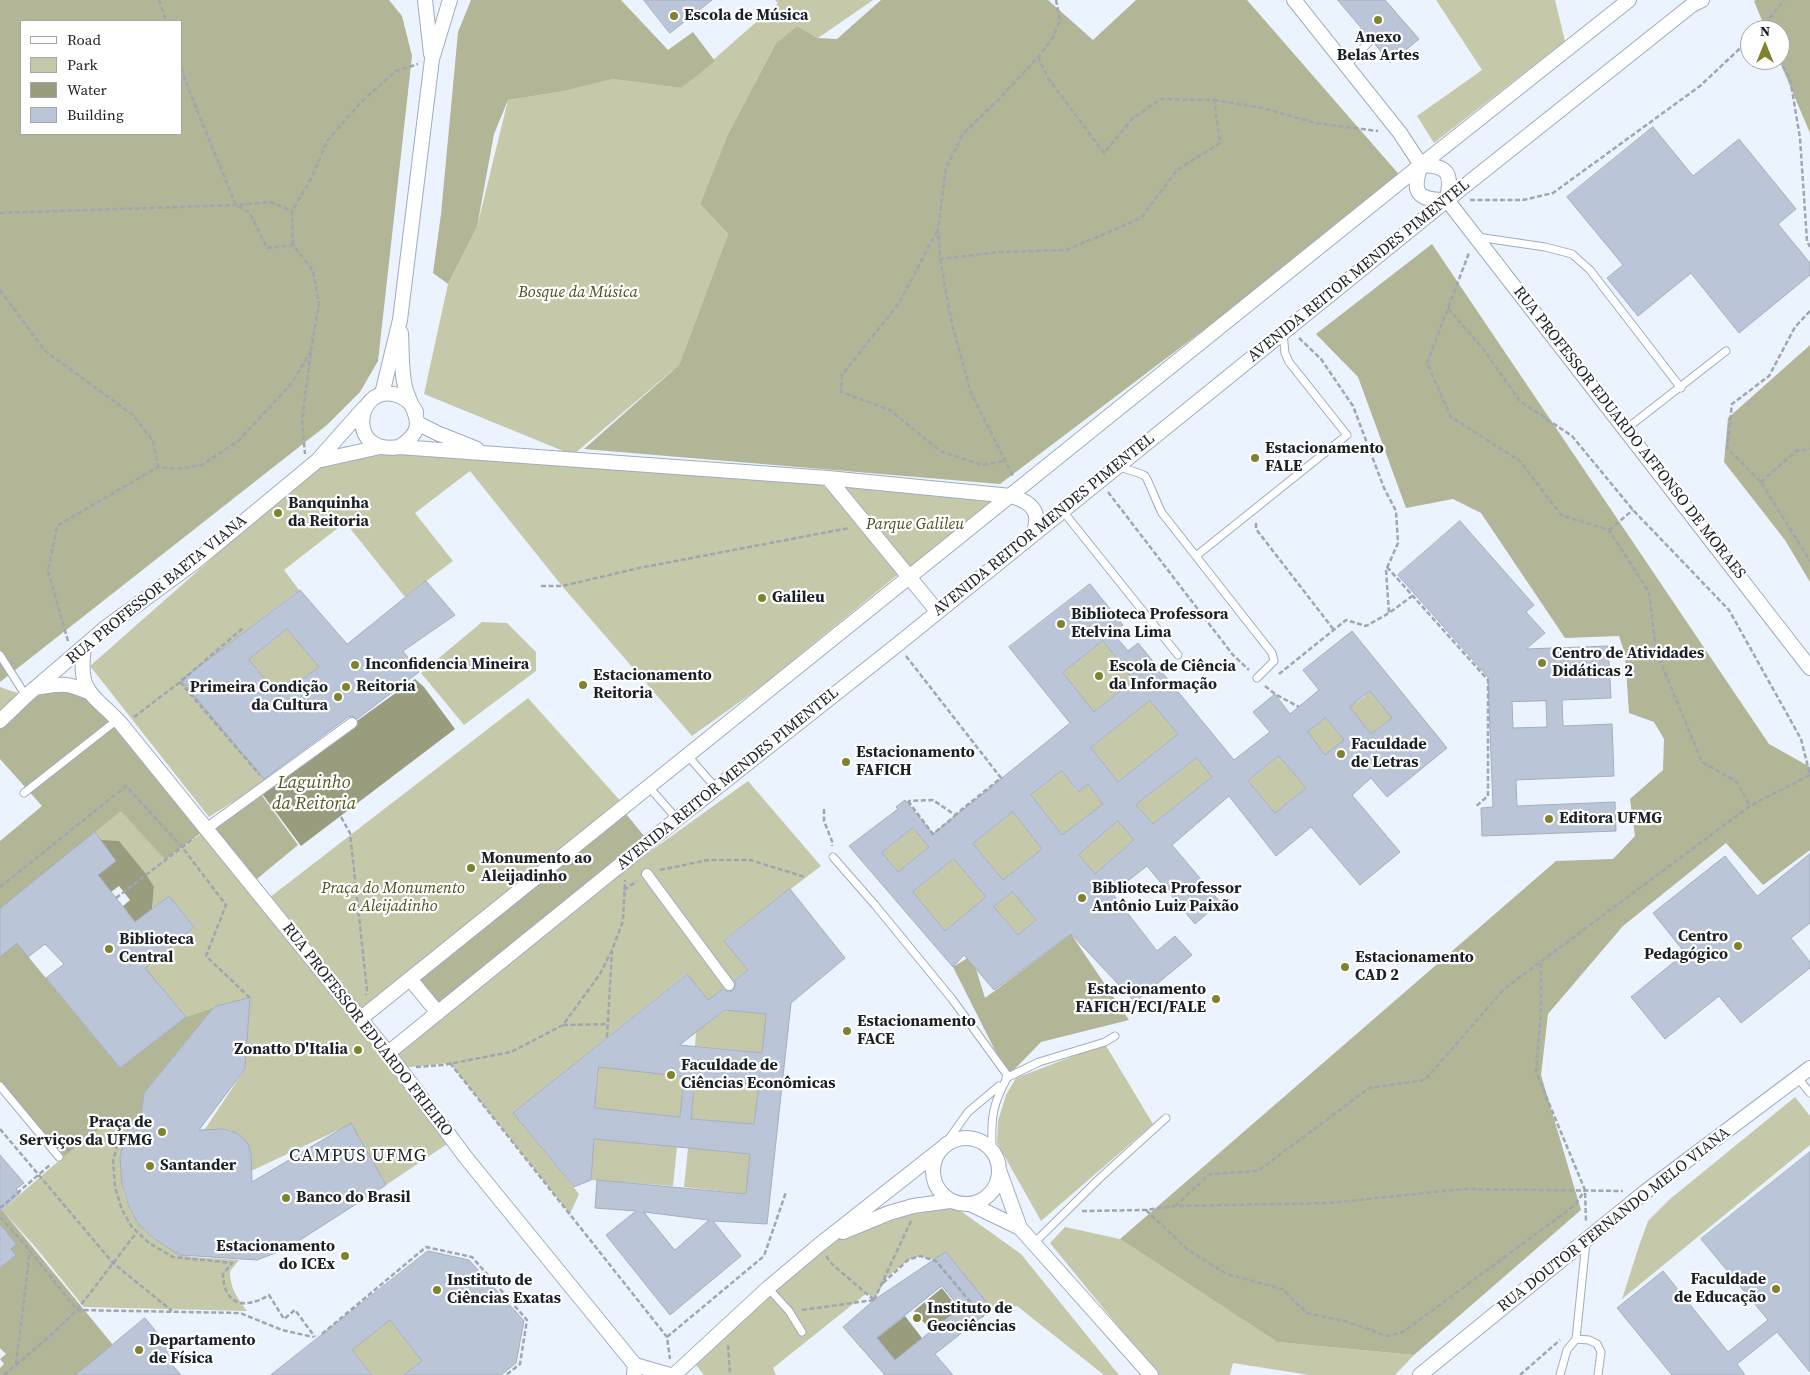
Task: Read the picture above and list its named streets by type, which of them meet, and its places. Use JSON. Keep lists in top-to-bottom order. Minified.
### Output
{"streets":{"street":["AVENIDA REITOR MENDES PIMENTEL","RUA PROFESSOR EDUARDO AFFONSO DE MORAES","RUA PROFESSOR BAETA VIANA","RUA PROFESSOR EDUARDO FRIEIRO","RUA DOUTOR FERNANDO MELO VIANA"]},"crossings":[["AVENIDA REITOR MENDES PIMENTEL","RUA PROFESSOR EDUARDO AFFONSO DE MORAES"],["AVENIDA REITOR MENDES PIMENTEL","RUA PROFESSOR EDUARDO FRIEIRO"],["RUA PROFESSOR BAETA VIANA","RUA PROFESSOR EDUARDO FRIEIRO"]],"districts":["CAMPUS UFMG"],"water":["Laguinho da Reitoria"],"parks":["Bosque da Música","Parque Galileu","Praça do Monumento a Aleijadinho"],"places":["Escola de Música","Anexo Belas Artes","Estacionamento FALE","Banquinha da Reitoria","Galileu","Biblioteca Professora Etelvina Lima","Centro de Atividades Didáticas 2","Inconfidencia Mineira","Escola de Ciência da Informação","Estacionamento Reitoria","Reitoria","Primeira Condição da Cultura","Faculdade de Letras","Estacionamento FAFICH","Editora UFMG","Monumento ao Aleijadinho","Biblioteca Professor Antônio Luiz Paixão","Centro Pedagógico","Biblioteca Central","Estacionamento CAD 2","Estacionamento FAFICH/ECI/FALE","Estacionamento FACE","Zonatto D'Italia","Faculdade de Ciências Econômicas","Praça de Serviços da UFMG","Santander","Banco do Brasil","Estacionamento do ICEx","Faculdade de Educação","Instituto de Ciências Exatas","Instituto de Geociências","Departamento de Física"],"legend":["Road","Park","Water","Building"],"north":"top"}
